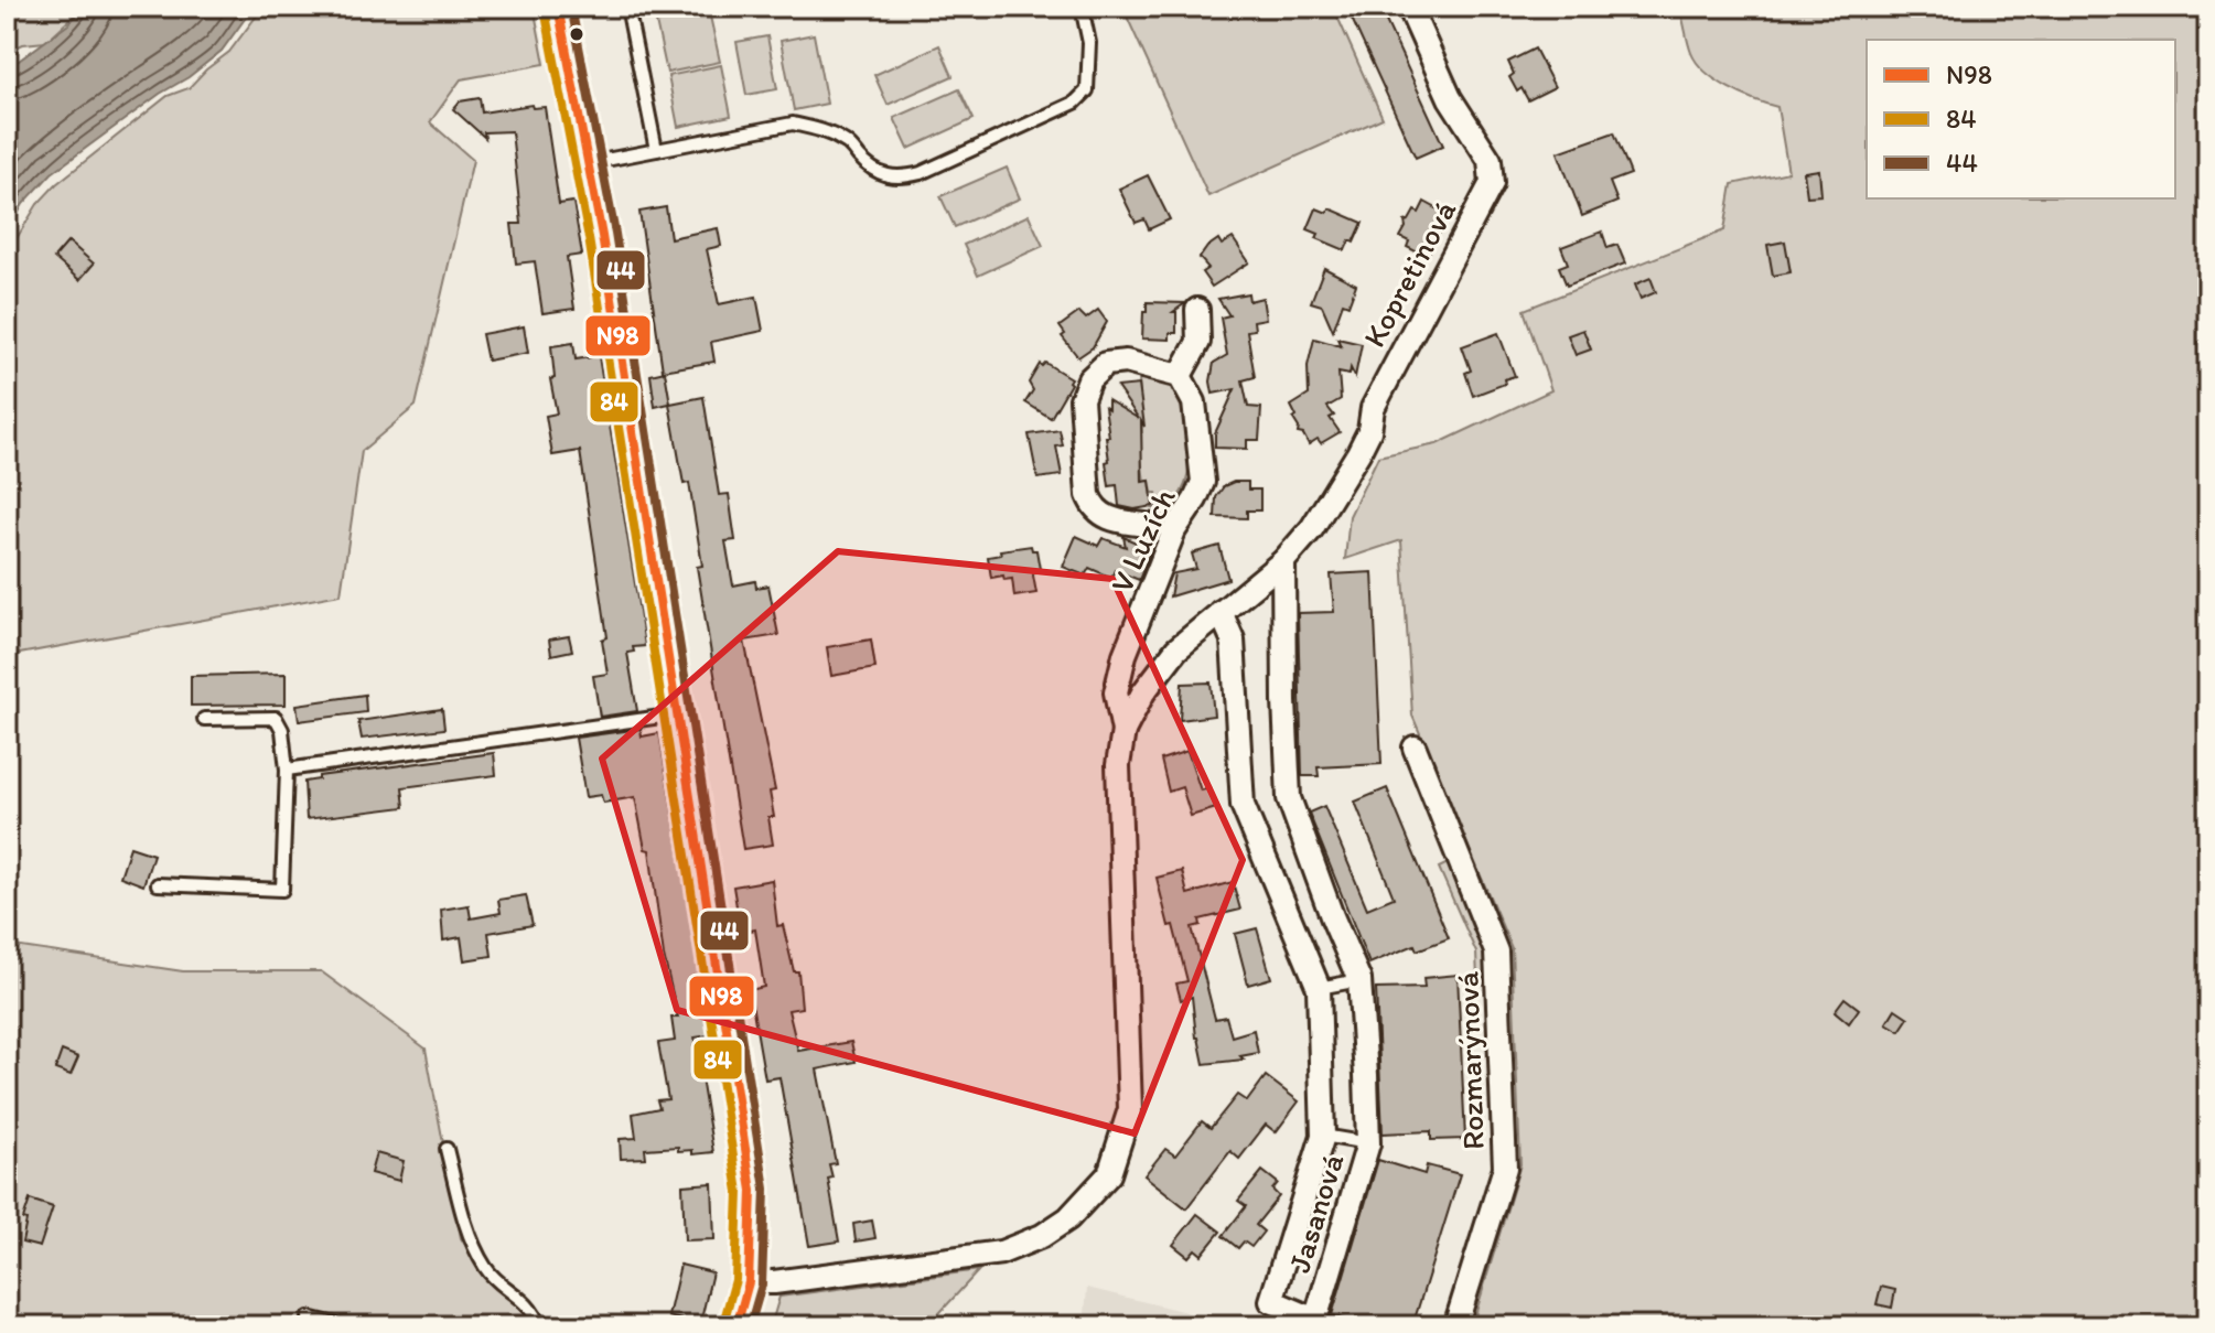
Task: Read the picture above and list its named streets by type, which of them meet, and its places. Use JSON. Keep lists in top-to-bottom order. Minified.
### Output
{"streets":{"street":["Kopretinová","V Luzích","Rozmarýnová","Jasanová"]},"crossings":[["Kopretinová","Jasanová"]],"lines":["transit line N98","transit line 44","transit line 84"],"legend":["N98","84","44"]}
